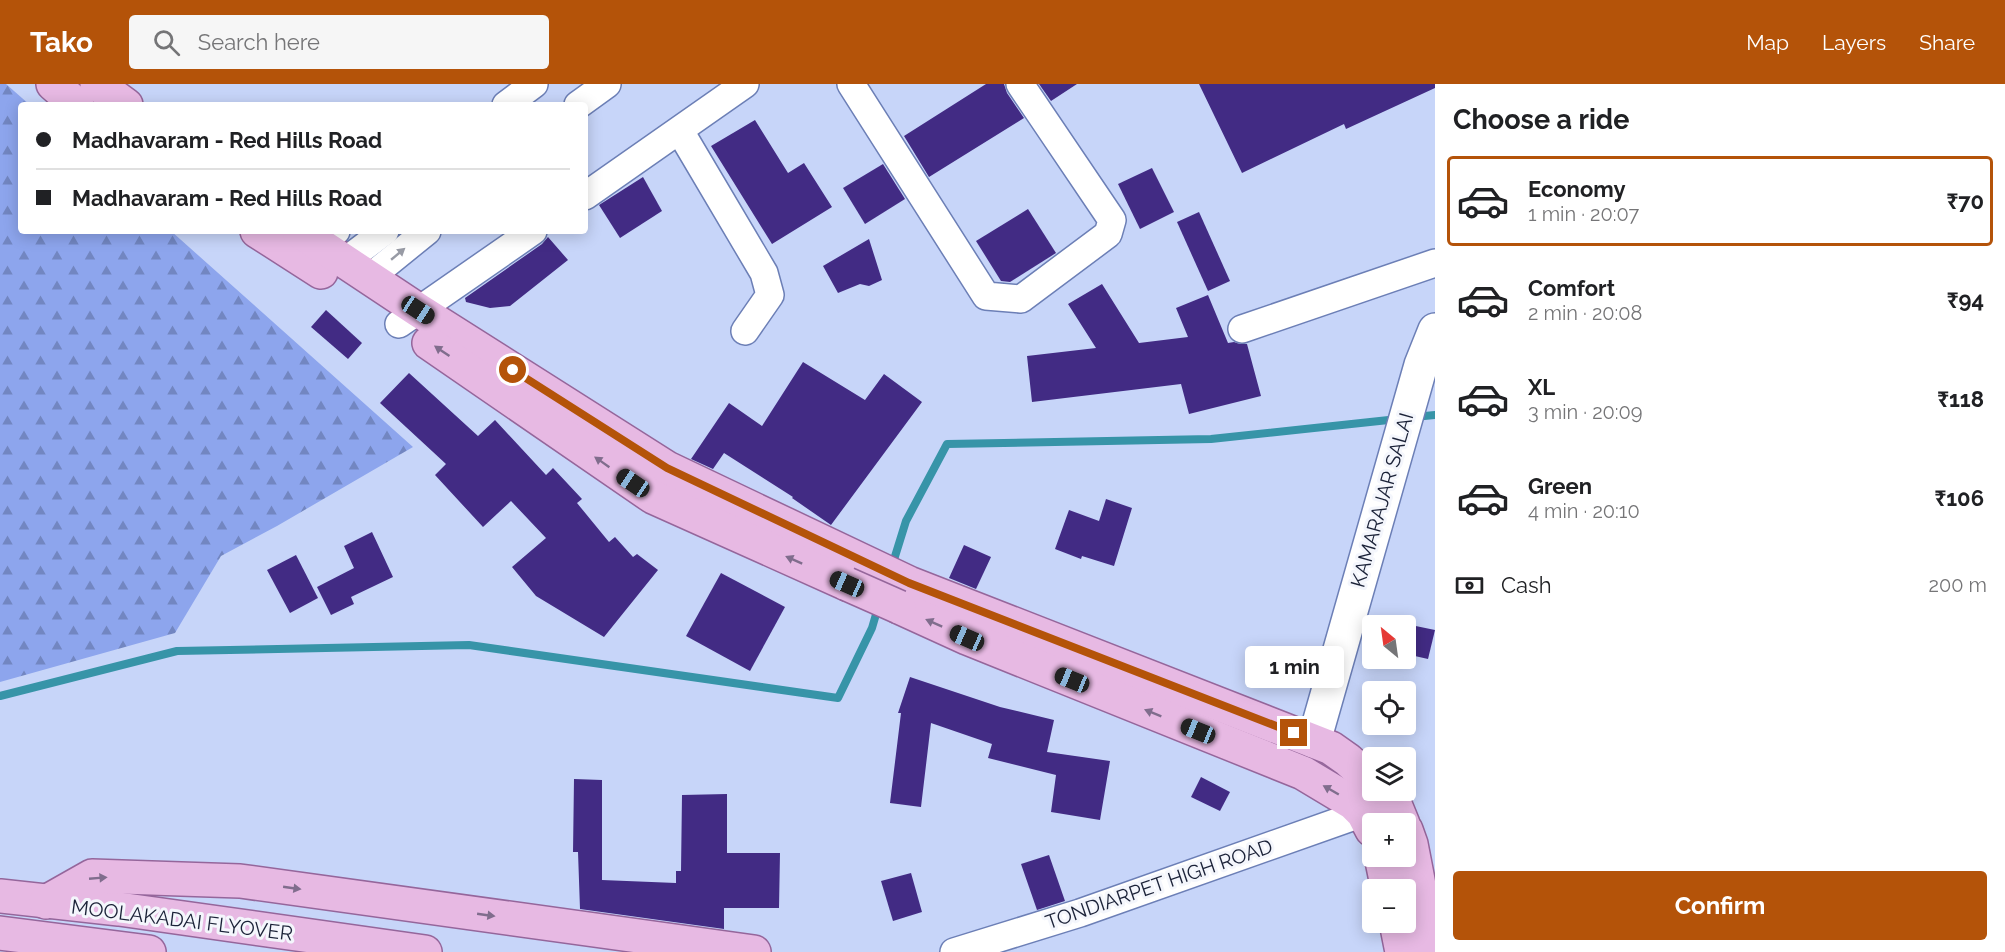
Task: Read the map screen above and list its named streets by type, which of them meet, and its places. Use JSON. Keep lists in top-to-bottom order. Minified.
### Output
{"streets":{"main road":["MOOLAKADAI FLYOVER"],"street":["KAMARAJAR SALAI","TONDIARPET HIGH ROAD"]},"north":"top left","page":{"header":"Tako","search":"Search here","nav":["Map","Layers","Share"],"heading":"Choose a ride","banner":["Madhavaram - Red Hills Road","Madhavaram - Red Hills Road"],"list":[{"name":"Economy","note":"1 min · 20:07","value":"₹70"},{"name":"Comfort","note":"2 min · 20:08","value":"₹94"},{"name":"XL","note":"3 min · 20:09","value":"₹118"},{"name":"Green","note":"4 min · 20:10","value":"₹106"}],"pay":["Cash","200 m"],"map_buttons":["+","−"],"bubble":"1 min","buttons":"Confirm"}}
